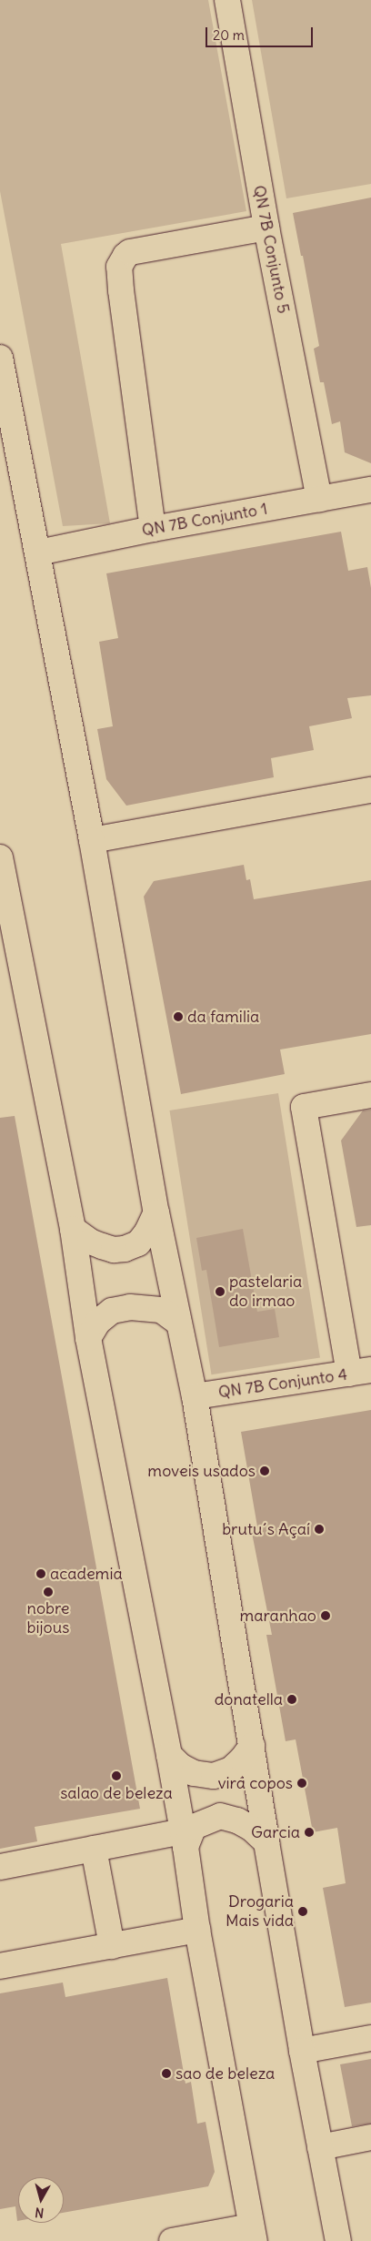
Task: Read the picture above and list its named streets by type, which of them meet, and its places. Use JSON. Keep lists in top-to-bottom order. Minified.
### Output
{"streets":{"main road":["QN 7B Conjunto 5","QN 7B Conjunto 1","QN 7B Conjunto 4"]},"crossings":[["QN 7B Conjunto 5","QN 7B Conjunto 1"]],"places":["da familia","pastelaria do irmao","moveis usados","brutu´s Açaí","academia","nobre bijous","maranhao","donatella","salao de beleza","vira copos","Garcia","Drogaria Mais vida","sao de beleza"],"scale_bar":"20 m","north":"bottom"}
